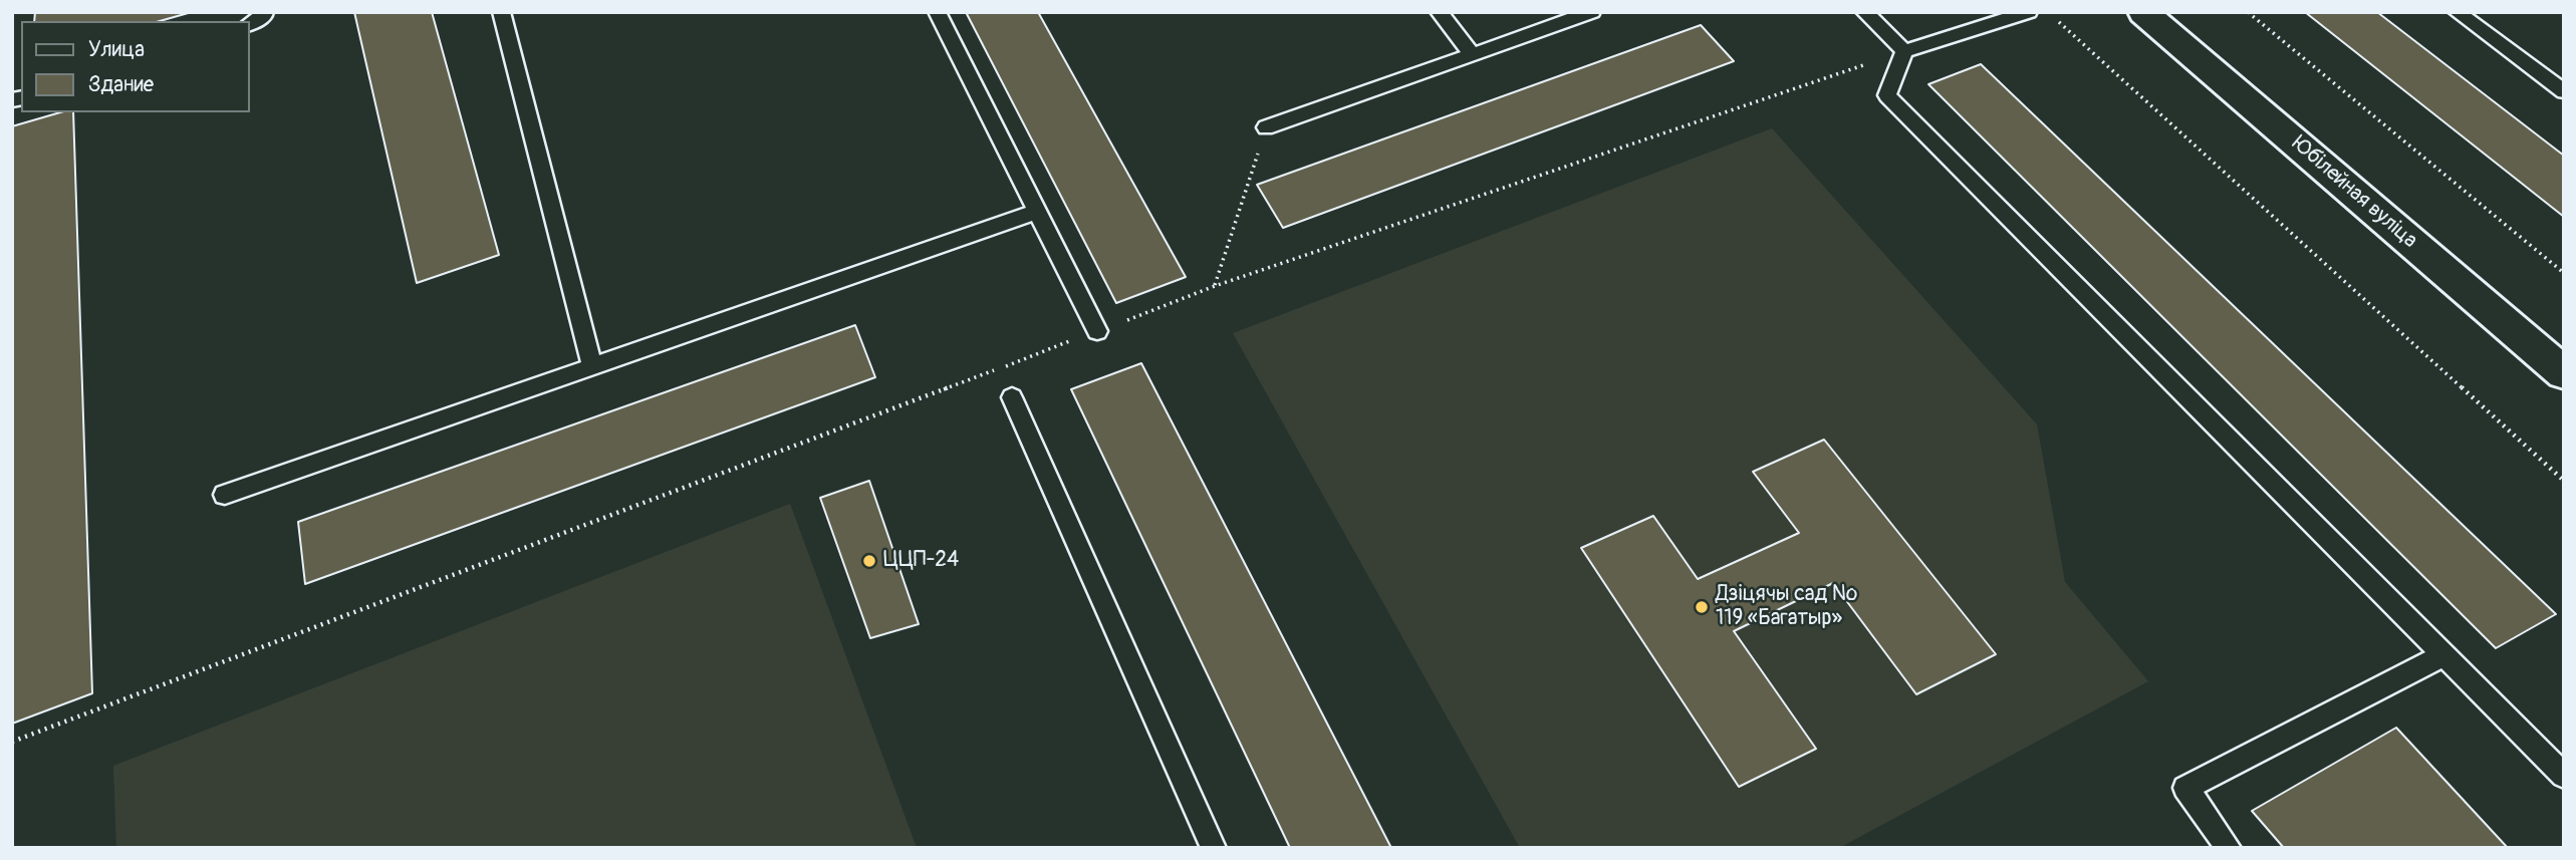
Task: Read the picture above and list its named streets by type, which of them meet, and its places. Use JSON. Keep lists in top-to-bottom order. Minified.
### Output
{"streets":{"main road":["Юбілейная вуліца"]},"places":["ЦЦП-24","Дзіцячы сад № 119 «Багатыр»"],"legend":["Улица","Здание"]}
